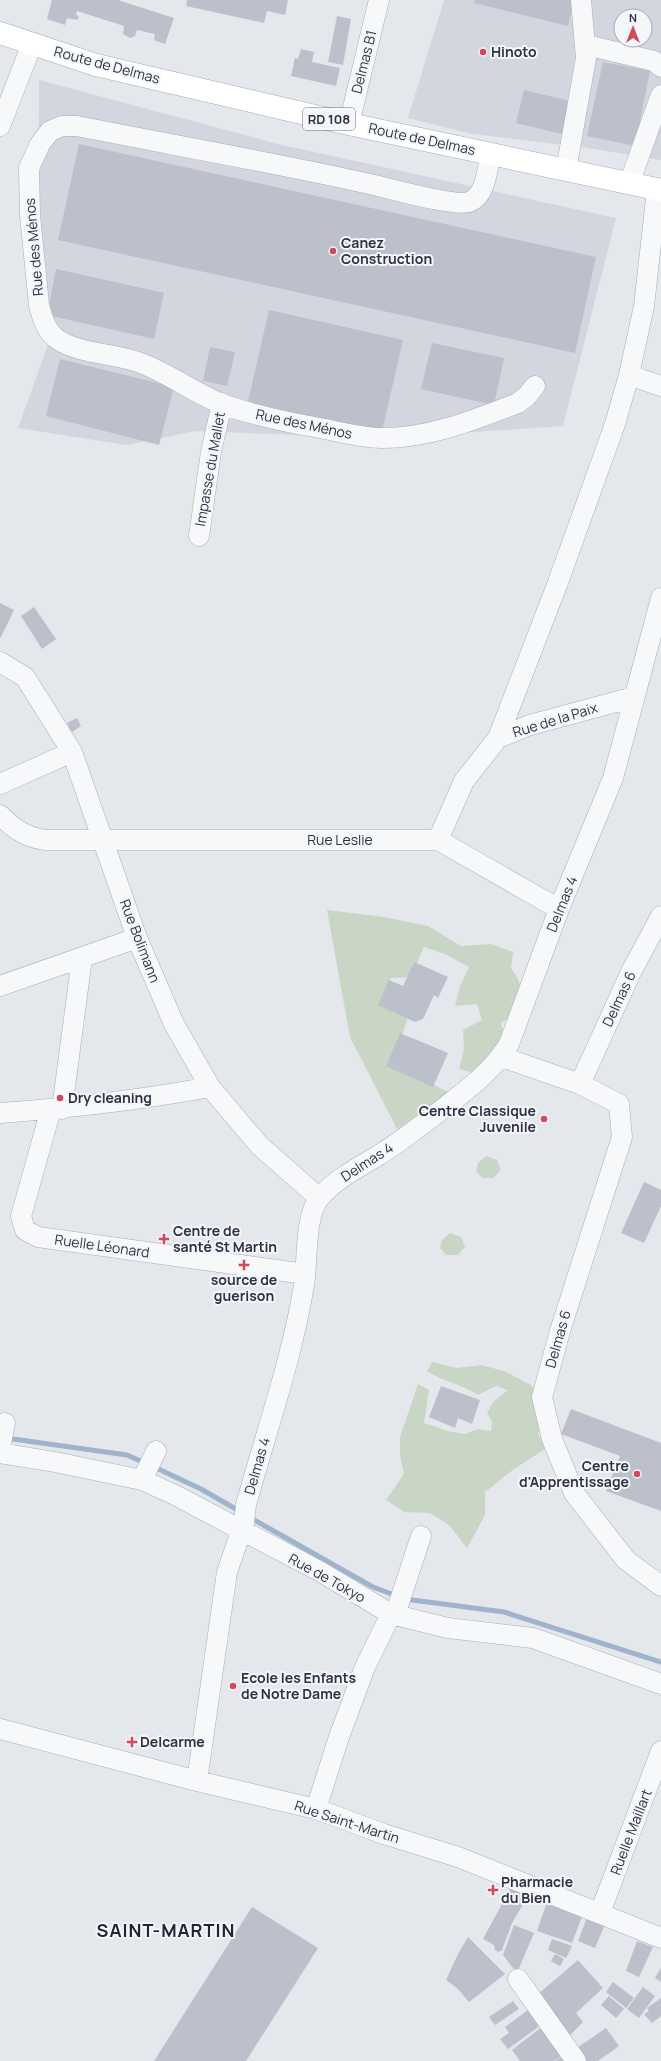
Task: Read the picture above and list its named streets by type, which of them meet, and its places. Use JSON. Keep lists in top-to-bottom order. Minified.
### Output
{"streets":{"main road":["Route de Delmas","RD 108"],"street":["Delmas B1","Rue des Ménos","Impasse du Mallet","Rue de la Paix","Rue Leslie","Delmas 4","Rue Bolimann","Delmas 6","Ruelle Léonard","Rue de Tokyo","Rue Saint-Martin","Ruelle Maillart"]},"crossings":[["Delmas B1","Route de Delmas"],["Route de Delmas","Rue des Ménos"],["Rue des Ménos","Impasse du Mallet"],["Rue de la Paix","Rue Leslie"],["Rue de la Paix","Delmas 4"],["Rue Leslie","Delmas 4"],["Rue Leslie","Rue Bolimann"],["Delmas 4","Rue Bolimann"],["Delmas 4","Delmas 6"],["Delmas 4","Ruelle Léonard"],["Delmas 4","Rue de Tokyo"],["Delmas 4","Rue Saint-Martin"],["Rue Saint-Martin","Ruelle Maillart"]],"districts":["SAINT-MARTIN"],"places":{"other":["Hinoto","Canez Construction","Dry cleaning","Centre Classique Juvenile","Centre d'Apprentissage","Ecole les Enfants de Notre Dame"],"health":["Centre de santé St Martin","source de guerison","Delcarme","Pharmacie du Bien"]},"north":"top"}
